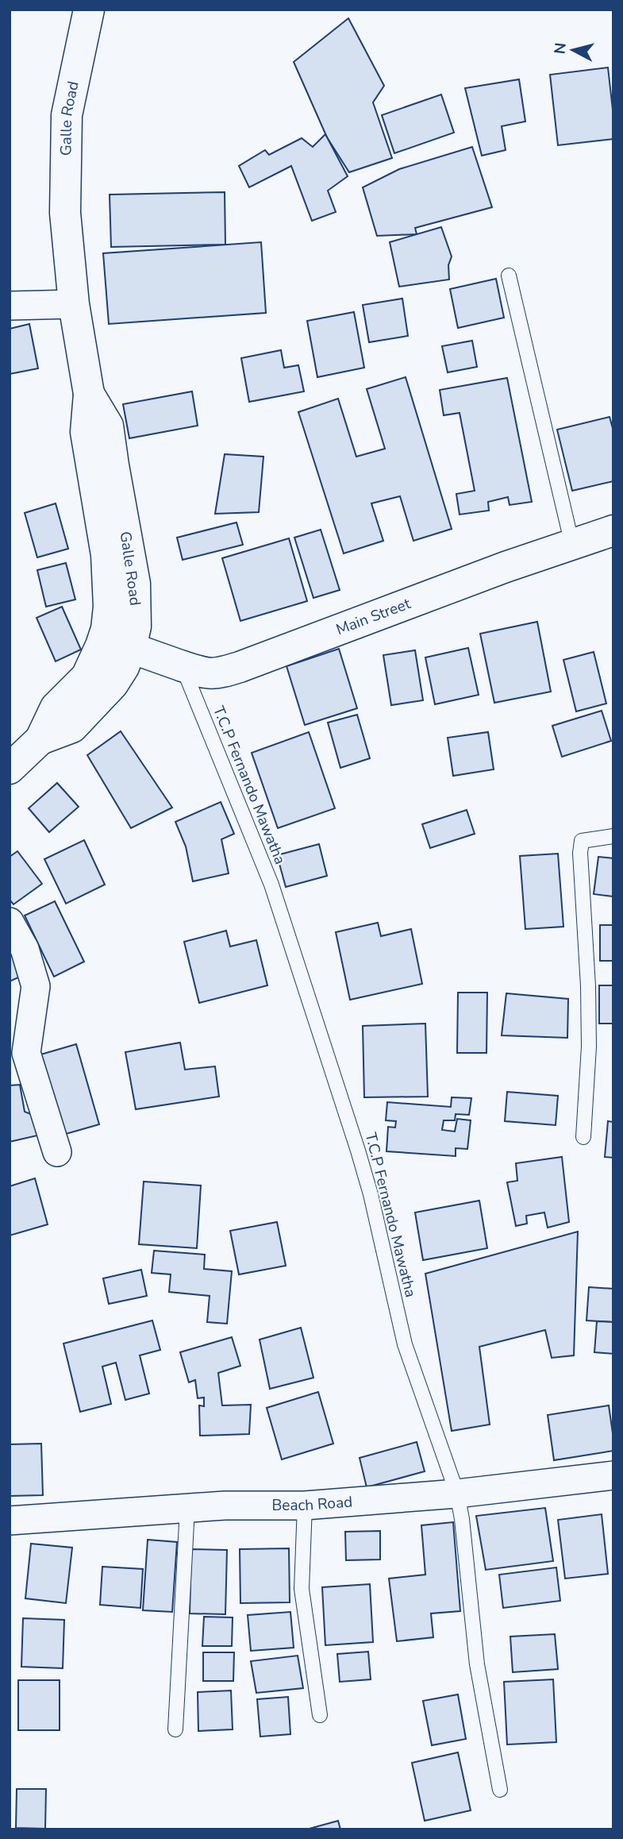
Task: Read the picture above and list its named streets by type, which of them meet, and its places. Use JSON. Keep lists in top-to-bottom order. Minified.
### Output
{"streets":{"main road":["Galle Road","Main Street"],"street":["Beach Road"],"lane":["T.C.P Fernando Mawatha"]},"crossings":[["Galle Road","Main Street"],["Main Street","T.C.P Fernando Mawatha"],["T.C.P Fernando Mawatha","Beach Road"]],"north":"left"}
